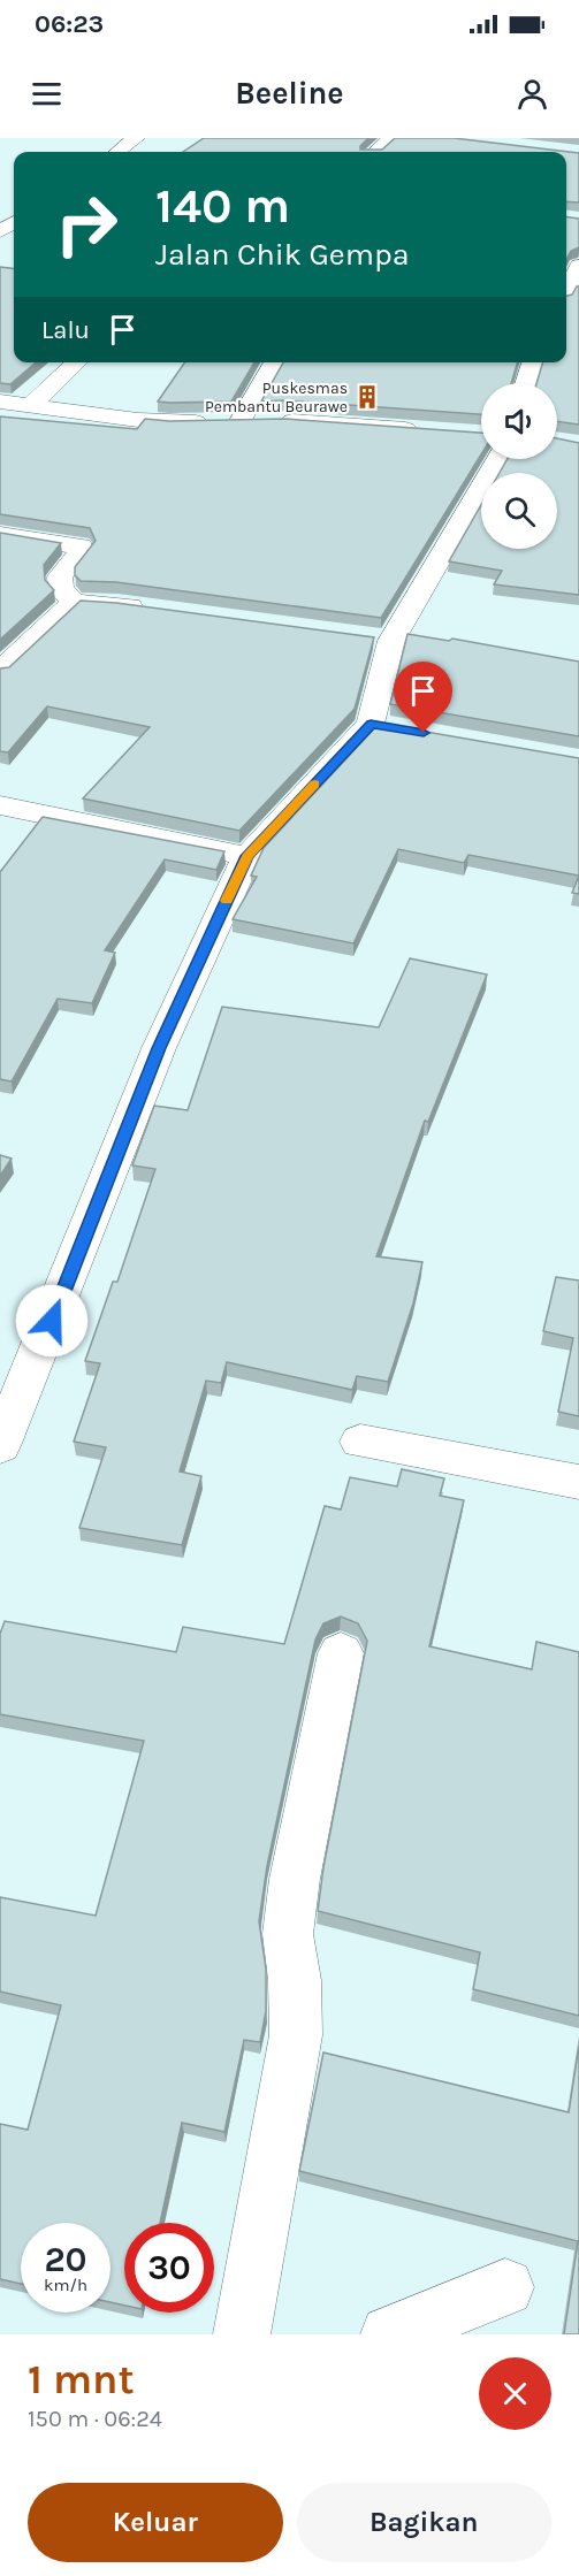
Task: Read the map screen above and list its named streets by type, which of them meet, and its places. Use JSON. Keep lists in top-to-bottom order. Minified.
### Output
{"places":{"building":["Puskesmas Pembantu Beurawe"]},"page":{"status":"06:23","header":"Beeline","turn":["140 m","Jalan Chik Gempa"],"then":"Lalu","speed":"20 km/h","limit":"30","heading":["1 mnt","150 m · 06:24"],"buttons":["Keluar","Bagikan"]}}
